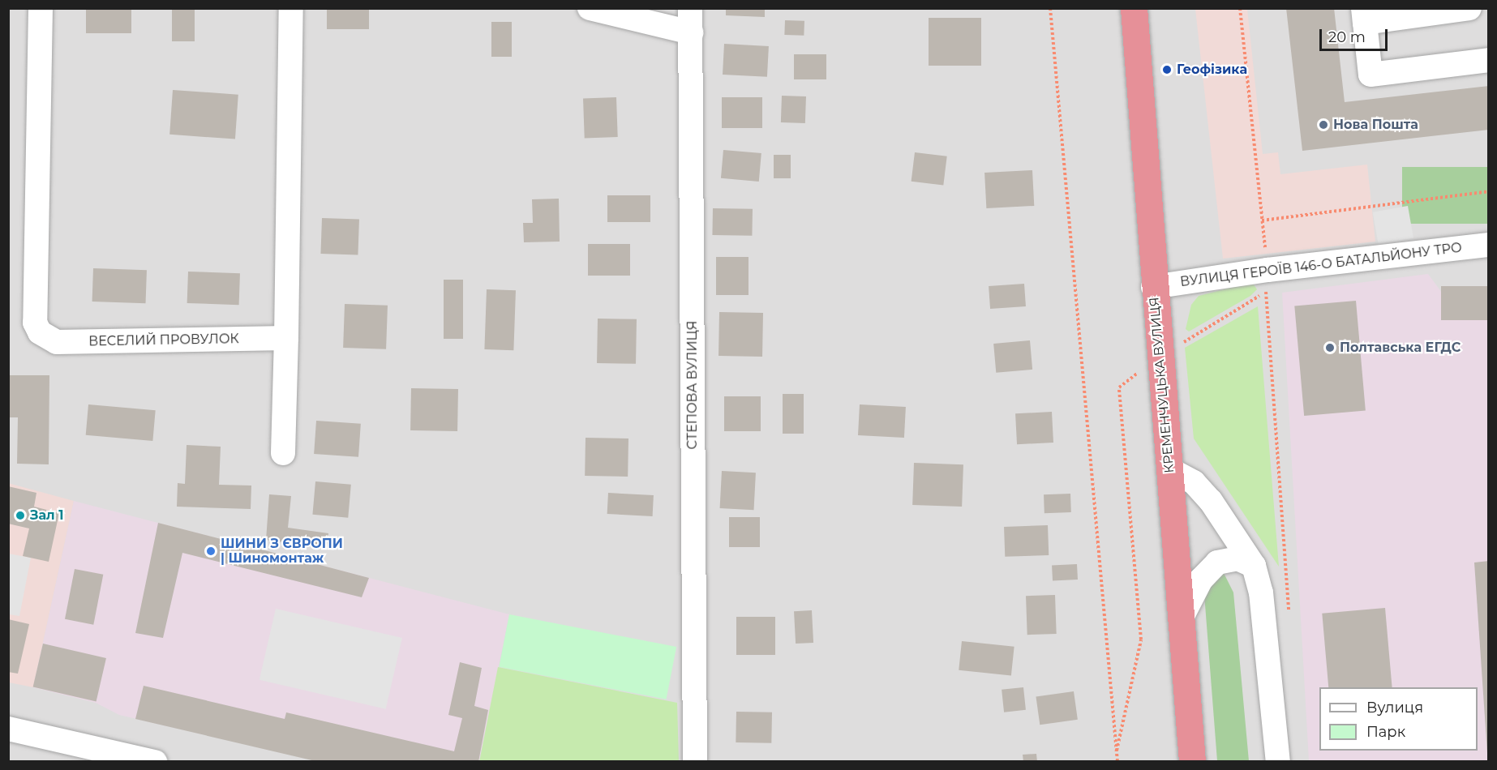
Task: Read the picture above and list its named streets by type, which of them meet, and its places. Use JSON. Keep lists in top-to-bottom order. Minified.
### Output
{"streets":{"highway":["КРЕМЕНЧУЦЬКА ВУЛИЦЯ"],"street":["ВУЛИЦЯ ГЕРОЇВ 146-О БАТАЛЬЙОНУ ТРО","ВЕСЕЛИЙ ПРОВУЛОК","СТЕПОВА ВУЛИЦЯ"]},"crossings":[["ВУЛИЦЯ ГЕРОЇВ 146-О БАТАЛЬЙОНУ ТРО","КРЕМЕНЧУЦЬКА ВУЛИЦЯ"]],"places":["Геофізика","Нова Пошта","Полтавська ЕГДС","Зал 1","ШИНИ З ЄВРОПИ | Шиномонтаж"],"legend":["Вулиця","Парк"],"scale_bar":"20 m"}
